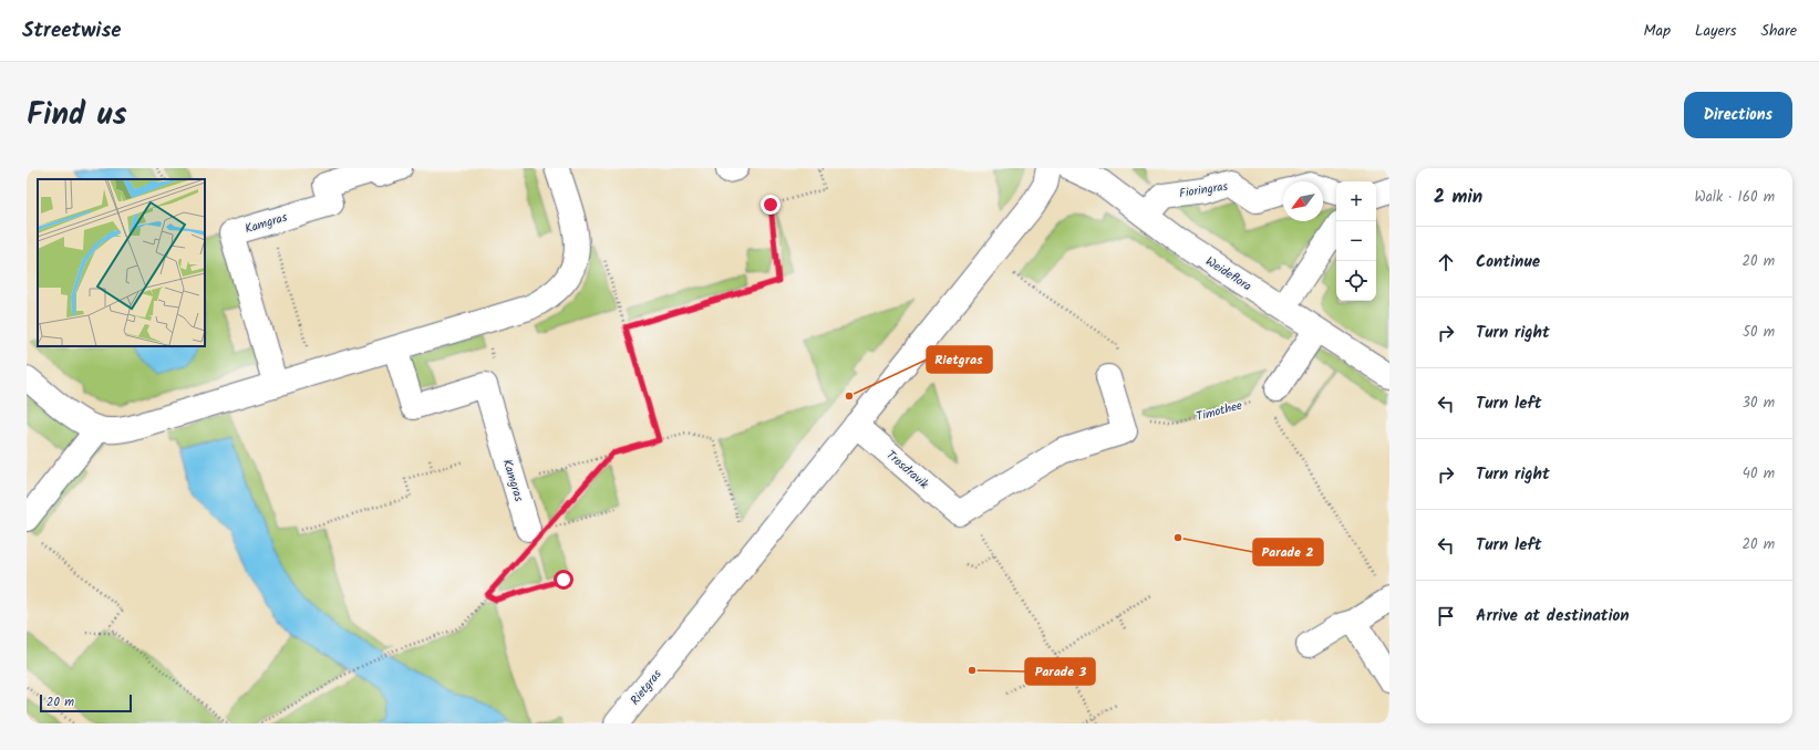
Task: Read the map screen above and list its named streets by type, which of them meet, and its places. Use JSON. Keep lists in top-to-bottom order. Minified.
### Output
{"streets":{"street":["Fioringras","Kamgras","Weideflora","Trosdravik","Rietgras"],"path":["Timothee"]},"crossings":[["Fioringras","Weideflora"],["Timothee","Trosdravik"],["Trosdravik","Rietgras"]],"places":["Rietgras","Parade 2","Parade 3"],"scale_bar":"20 m","north":"bottom left","page":{"header":"Streetwise","nav":["Map","Layers","Share"],"title":"Find us","buttons":"Directions","heading":["2 min","Walk · 160 m"],"map_buttons":["+","−"],"list":[["Continue","20 m"],["Turn right","50 m"],["Turn left","30 m"],["Turn right","40 m"],["Turn left","20 m"],"Arrive at destination"],"scale":"20 m"}}
